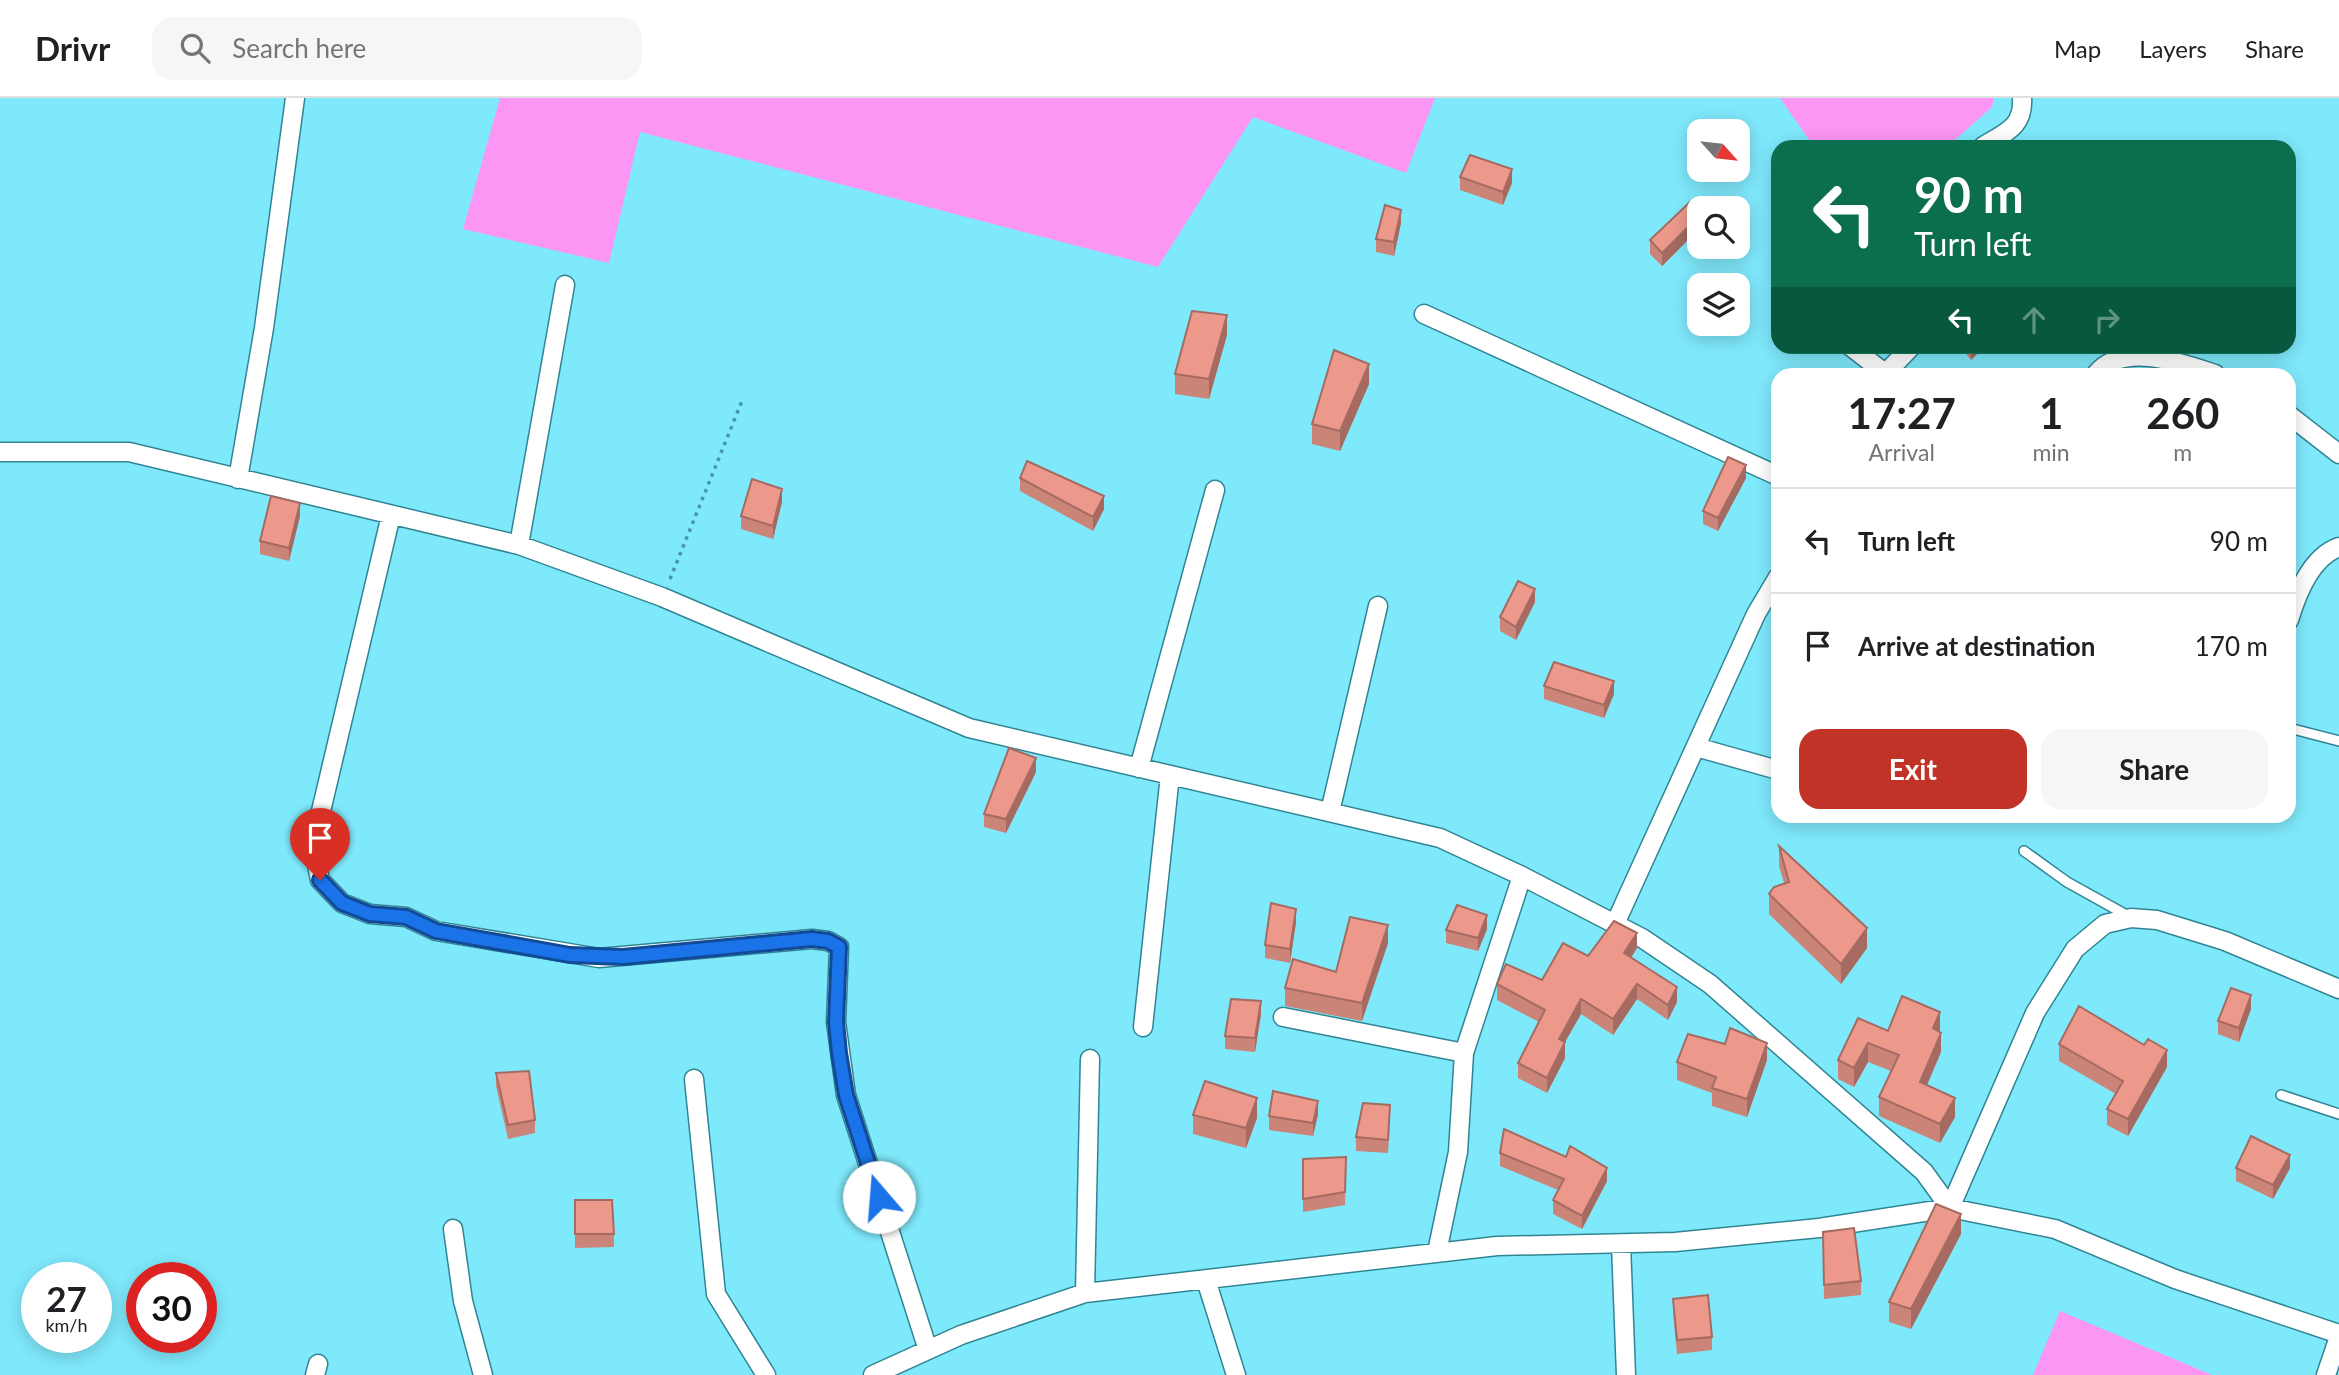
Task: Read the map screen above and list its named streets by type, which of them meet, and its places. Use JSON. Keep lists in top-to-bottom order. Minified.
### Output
{"north":"bottom right","page":{"header":"Drivr","search":"Search here","nav":["Map","Layers","Share"],"turn":["90 m","Turn left"],"eta":["17:27","Arrival","1","min","260","m"],"list":[{"name":"Turn left","value":"90 m"},{"name":"Arrive at destination","value":"170 m"}],"buttons":["Exit","Share"],"speed":"27 km/h","limit":"30"}}
